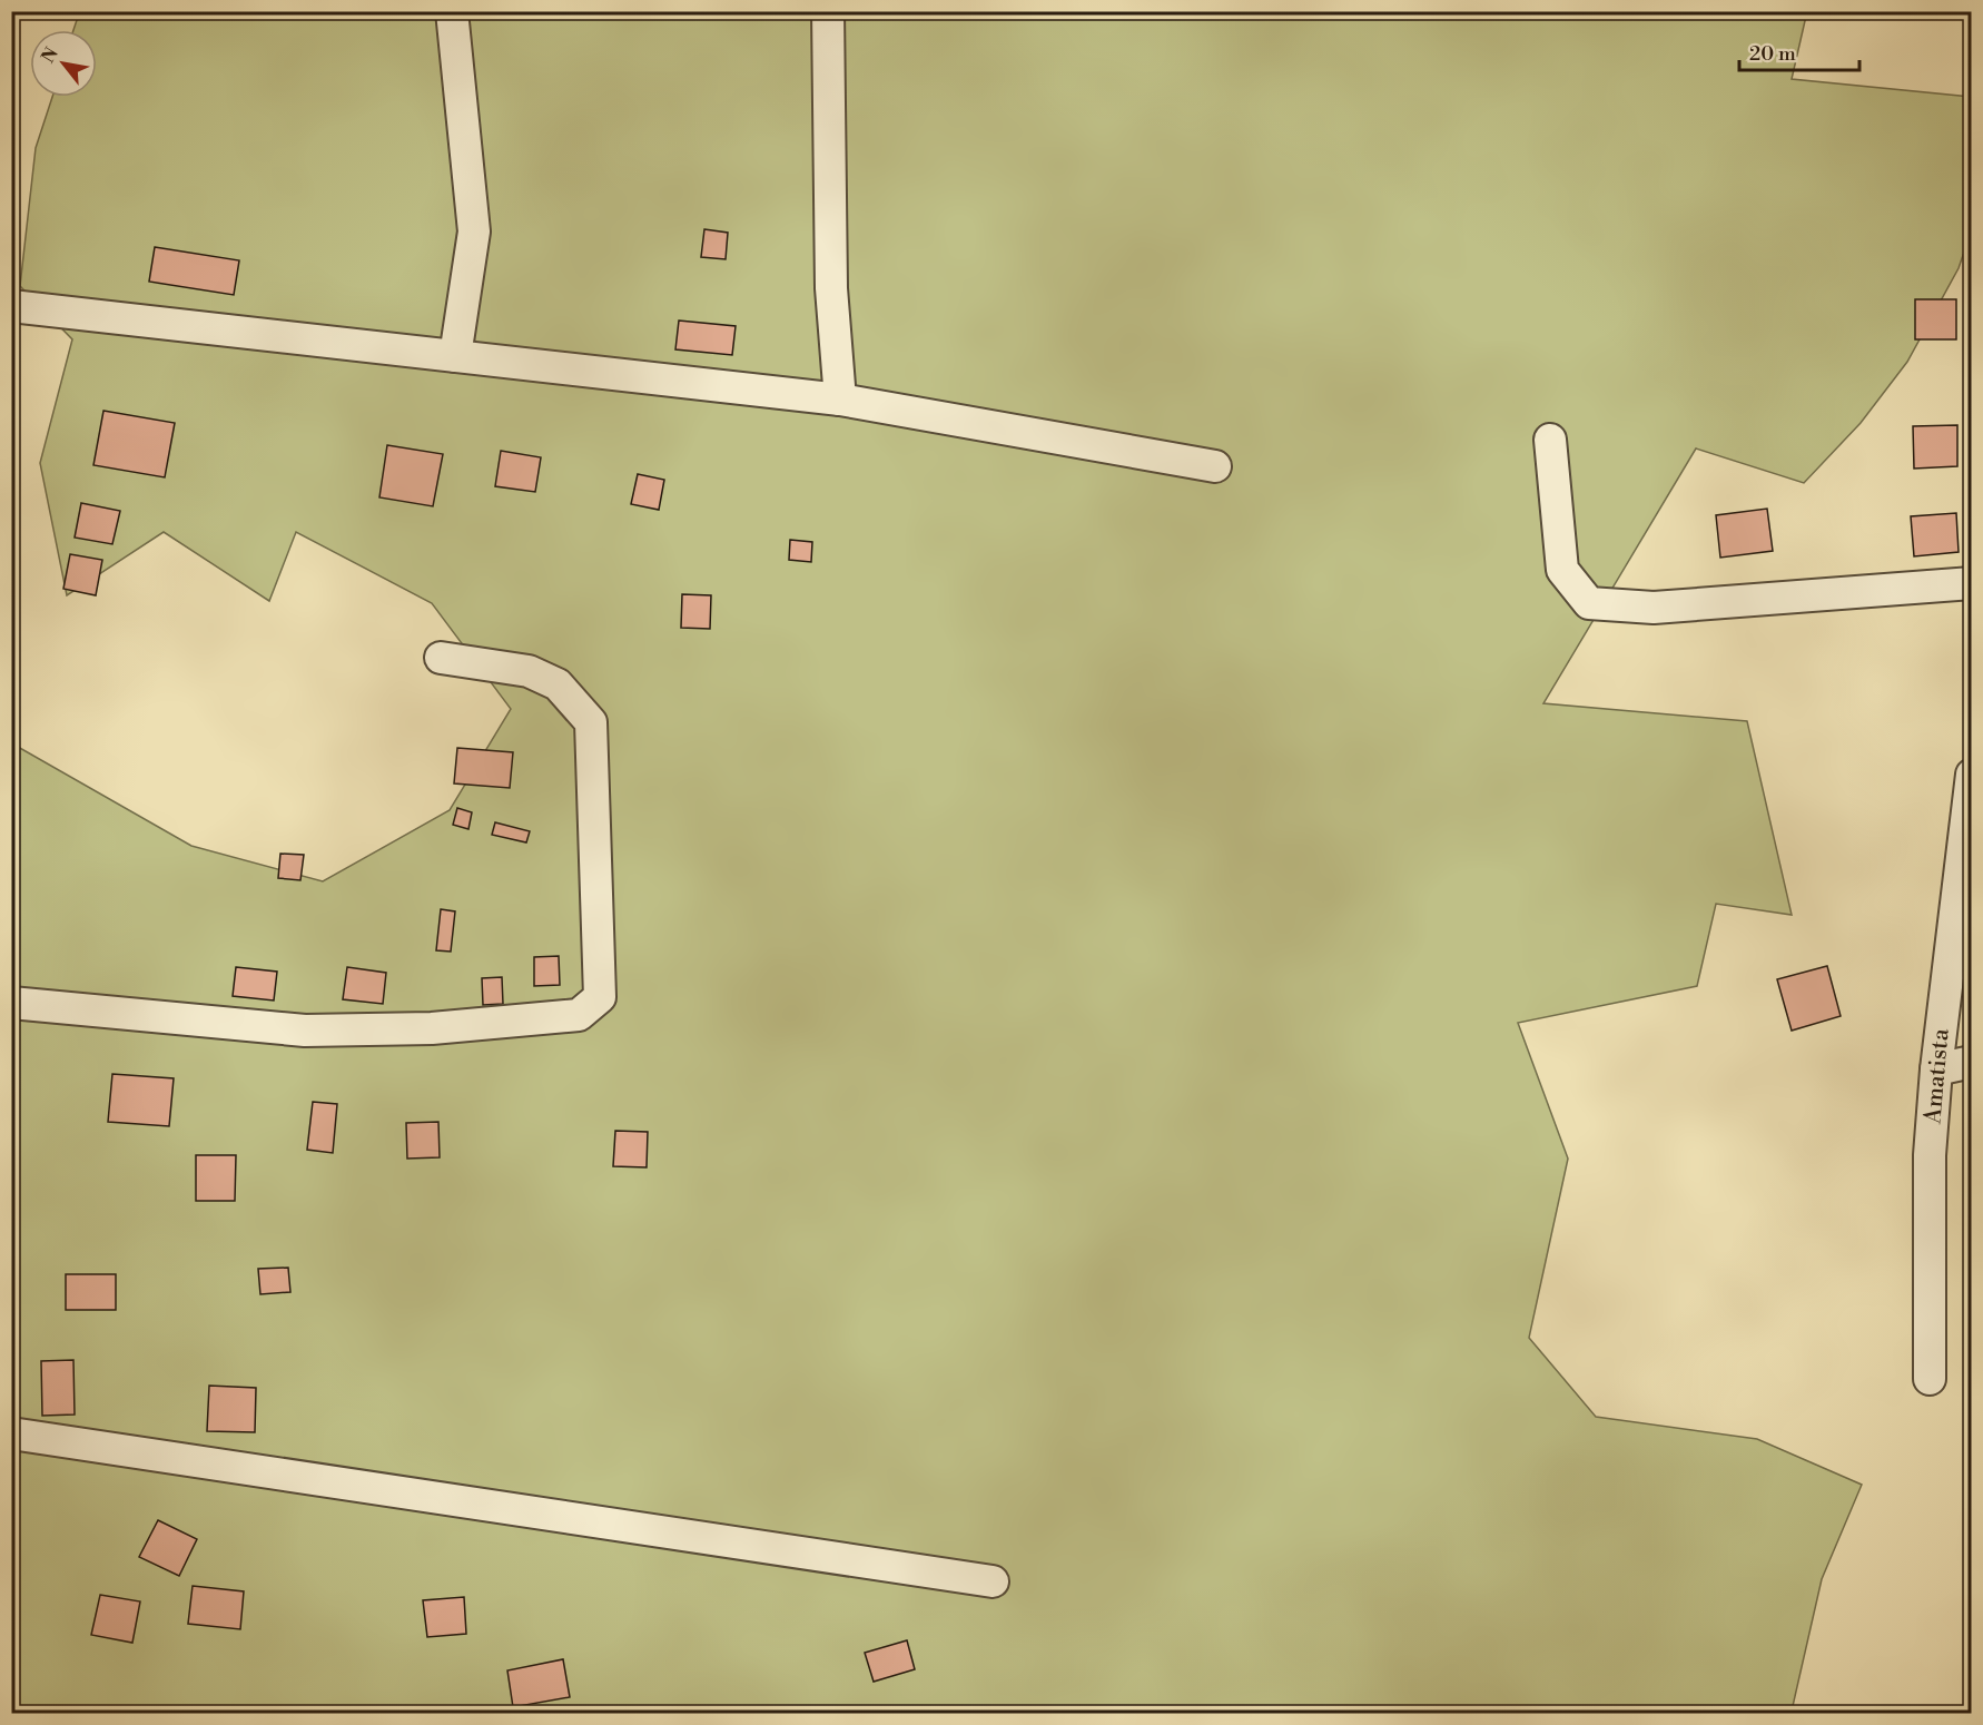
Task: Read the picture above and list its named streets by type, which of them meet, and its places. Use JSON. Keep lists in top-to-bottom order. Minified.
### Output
{"streets":{"street":["Amatista"]},"scale_bar":"20 m","north":"top left"}
